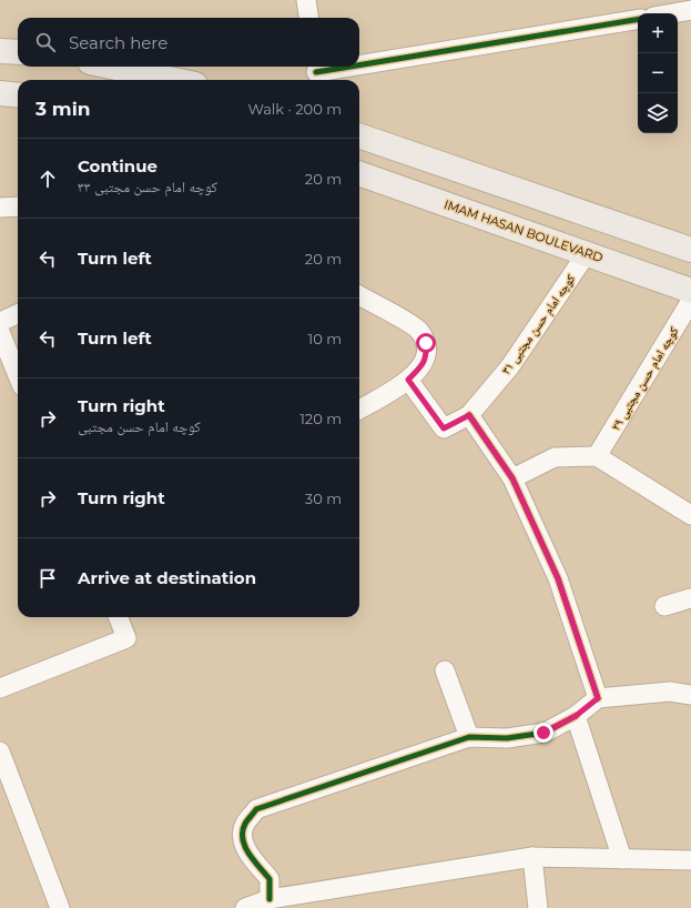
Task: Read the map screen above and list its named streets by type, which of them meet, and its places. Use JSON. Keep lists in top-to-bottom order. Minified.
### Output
{"streets":{"main road":["IMAM HASAN BOULEVARD"],"street":["کوچه امام حسن مجتبی ۳۱","کوچه امام حسن مجتبی ۲۹"]},"crossings":[["IMAM HASAN BOULEVARD","کوچه امام حسن مجتبی ۳۱"]],"page":{"map_buttons":["+","−"],"search":"Search here","heading":["3 min","Walk · 200 m"],"list":[["Continue","کوچه امام حسن مجتبی ۳۳","20 m"],["Turn left","20 m"],["Turn left","10 m"],["Turn right","کوچه امام حسن مجتبی","120 m"],["Turn right","30 m"],"Arrive at destination"]}}
